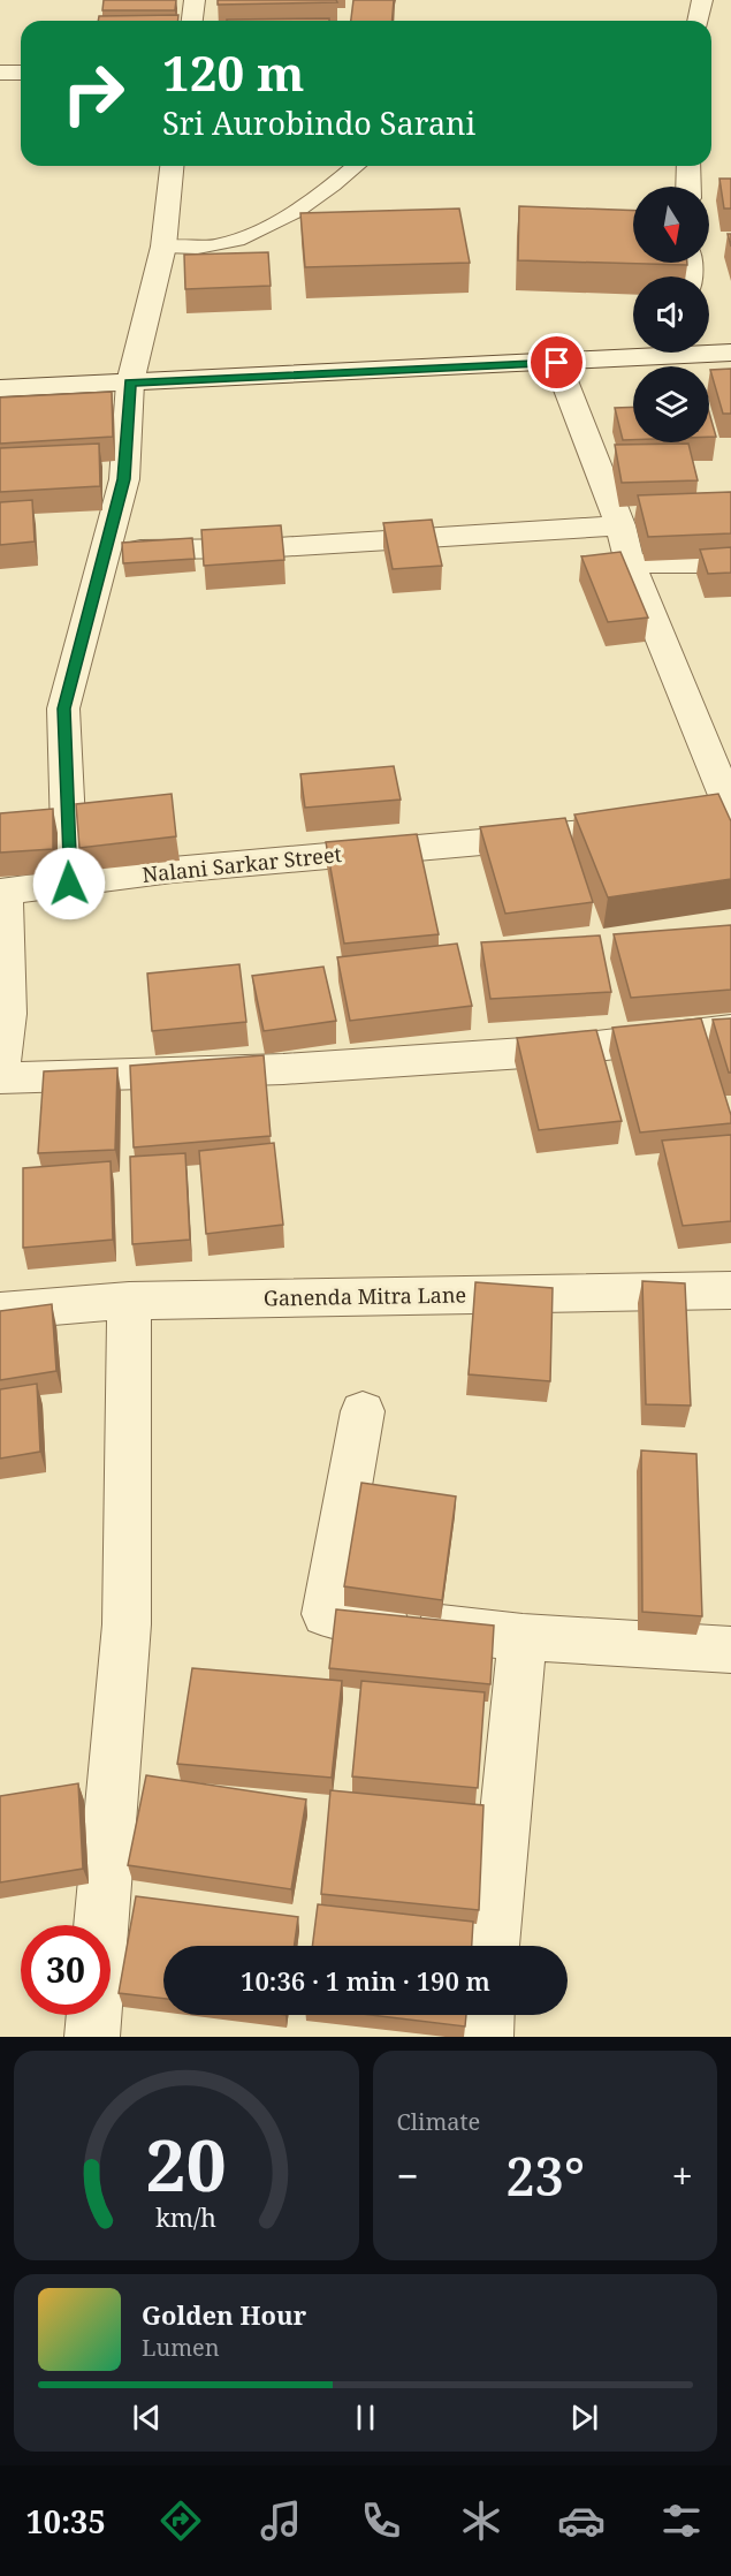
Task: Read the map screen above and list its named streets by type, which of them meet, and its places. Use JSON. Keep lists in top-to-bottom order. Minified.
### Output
{"streets":{"street":["Nalani Sarkar Street","Ganenda Mitra Lane"]},"north":"bottom","page":{"turn":["120 m","Sri Aurobindo Sarani"],"limit":"30","trip":"10:36 · 1 min · 190 m","tile":"Climate","heat":["−","23°","+"],"song":["Golden Hour","Lumen"],"tabs":"10:35","gauge":["20","km/h"]}}
